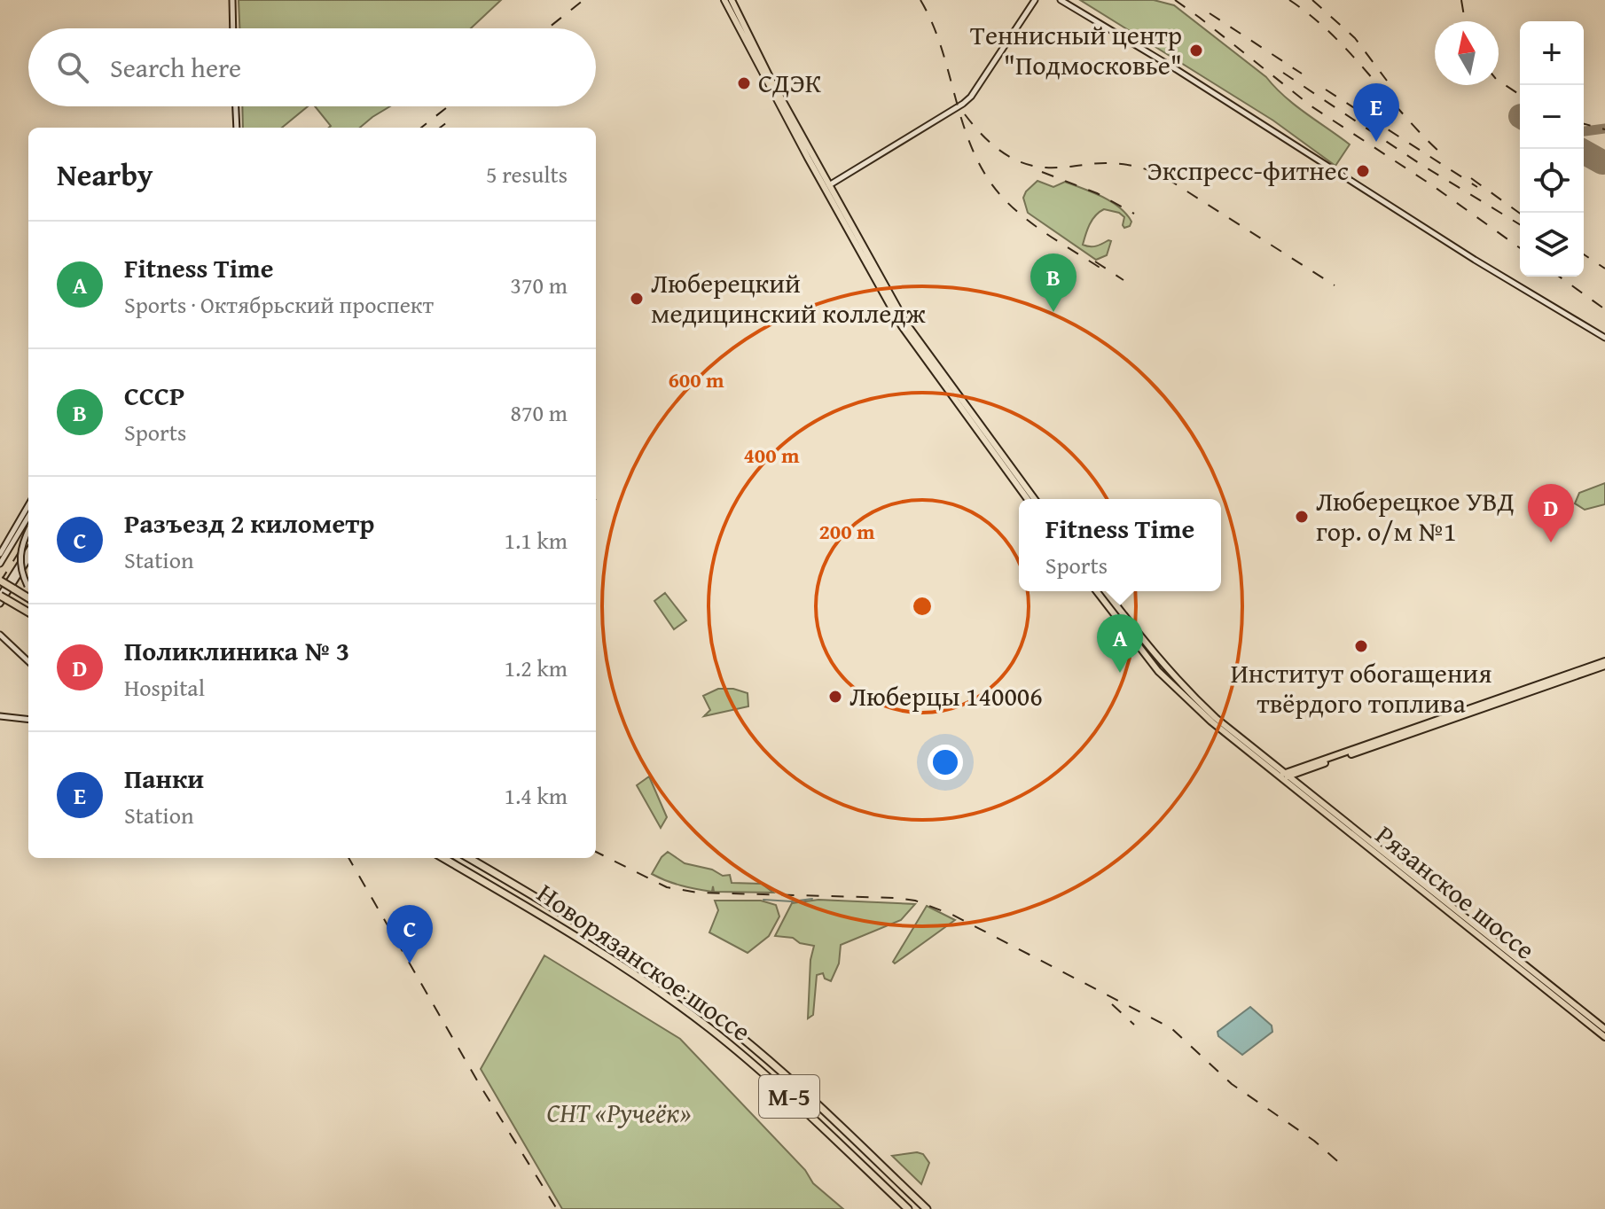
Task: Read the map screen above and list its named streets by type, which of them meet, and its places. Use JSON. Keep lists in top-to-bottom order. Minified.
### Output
{"streets":{"highway":["Новорязанское шоссе","М-5"],"main road":["Рязанское шоссе"]},"parks":["СНТ «Ручеёк»"],"places":["Теннисный центр \"Подмосковье\"","СДЭК","Экспресс-фитнес","Люберецкий медицинский колледж","Люберецкое УВД гор. о/м №1","Институт обогащения твёрдого топлива","Люберцы 140006"],"north":"top","page":{"map_buttons":["+","−"],"search":"Search here","pins":["E","B","D","A","C"],"heading":["Nearby","5 results"],"list":[{"mark":"A","name":"Fitness Time","note":"Sports · Октябрьский проспект","value":"370 m"},{"mark":"B","name":"СССР","note":"Sports","value":"870 m"},{"mark":"C","name":"Разъезд 2 километр","note":"Station","value":"1.1 km"},{"mark":"D","name":"Поликлиника № 3","note":"Hospital","value":"1.2 km"},{"mark":"E","name":"Панки","note":"Station","value":"1.4 km"}],"popup":["Fitness Time","Sports"]},"rings":["600 m","400 m","200 m"]}
